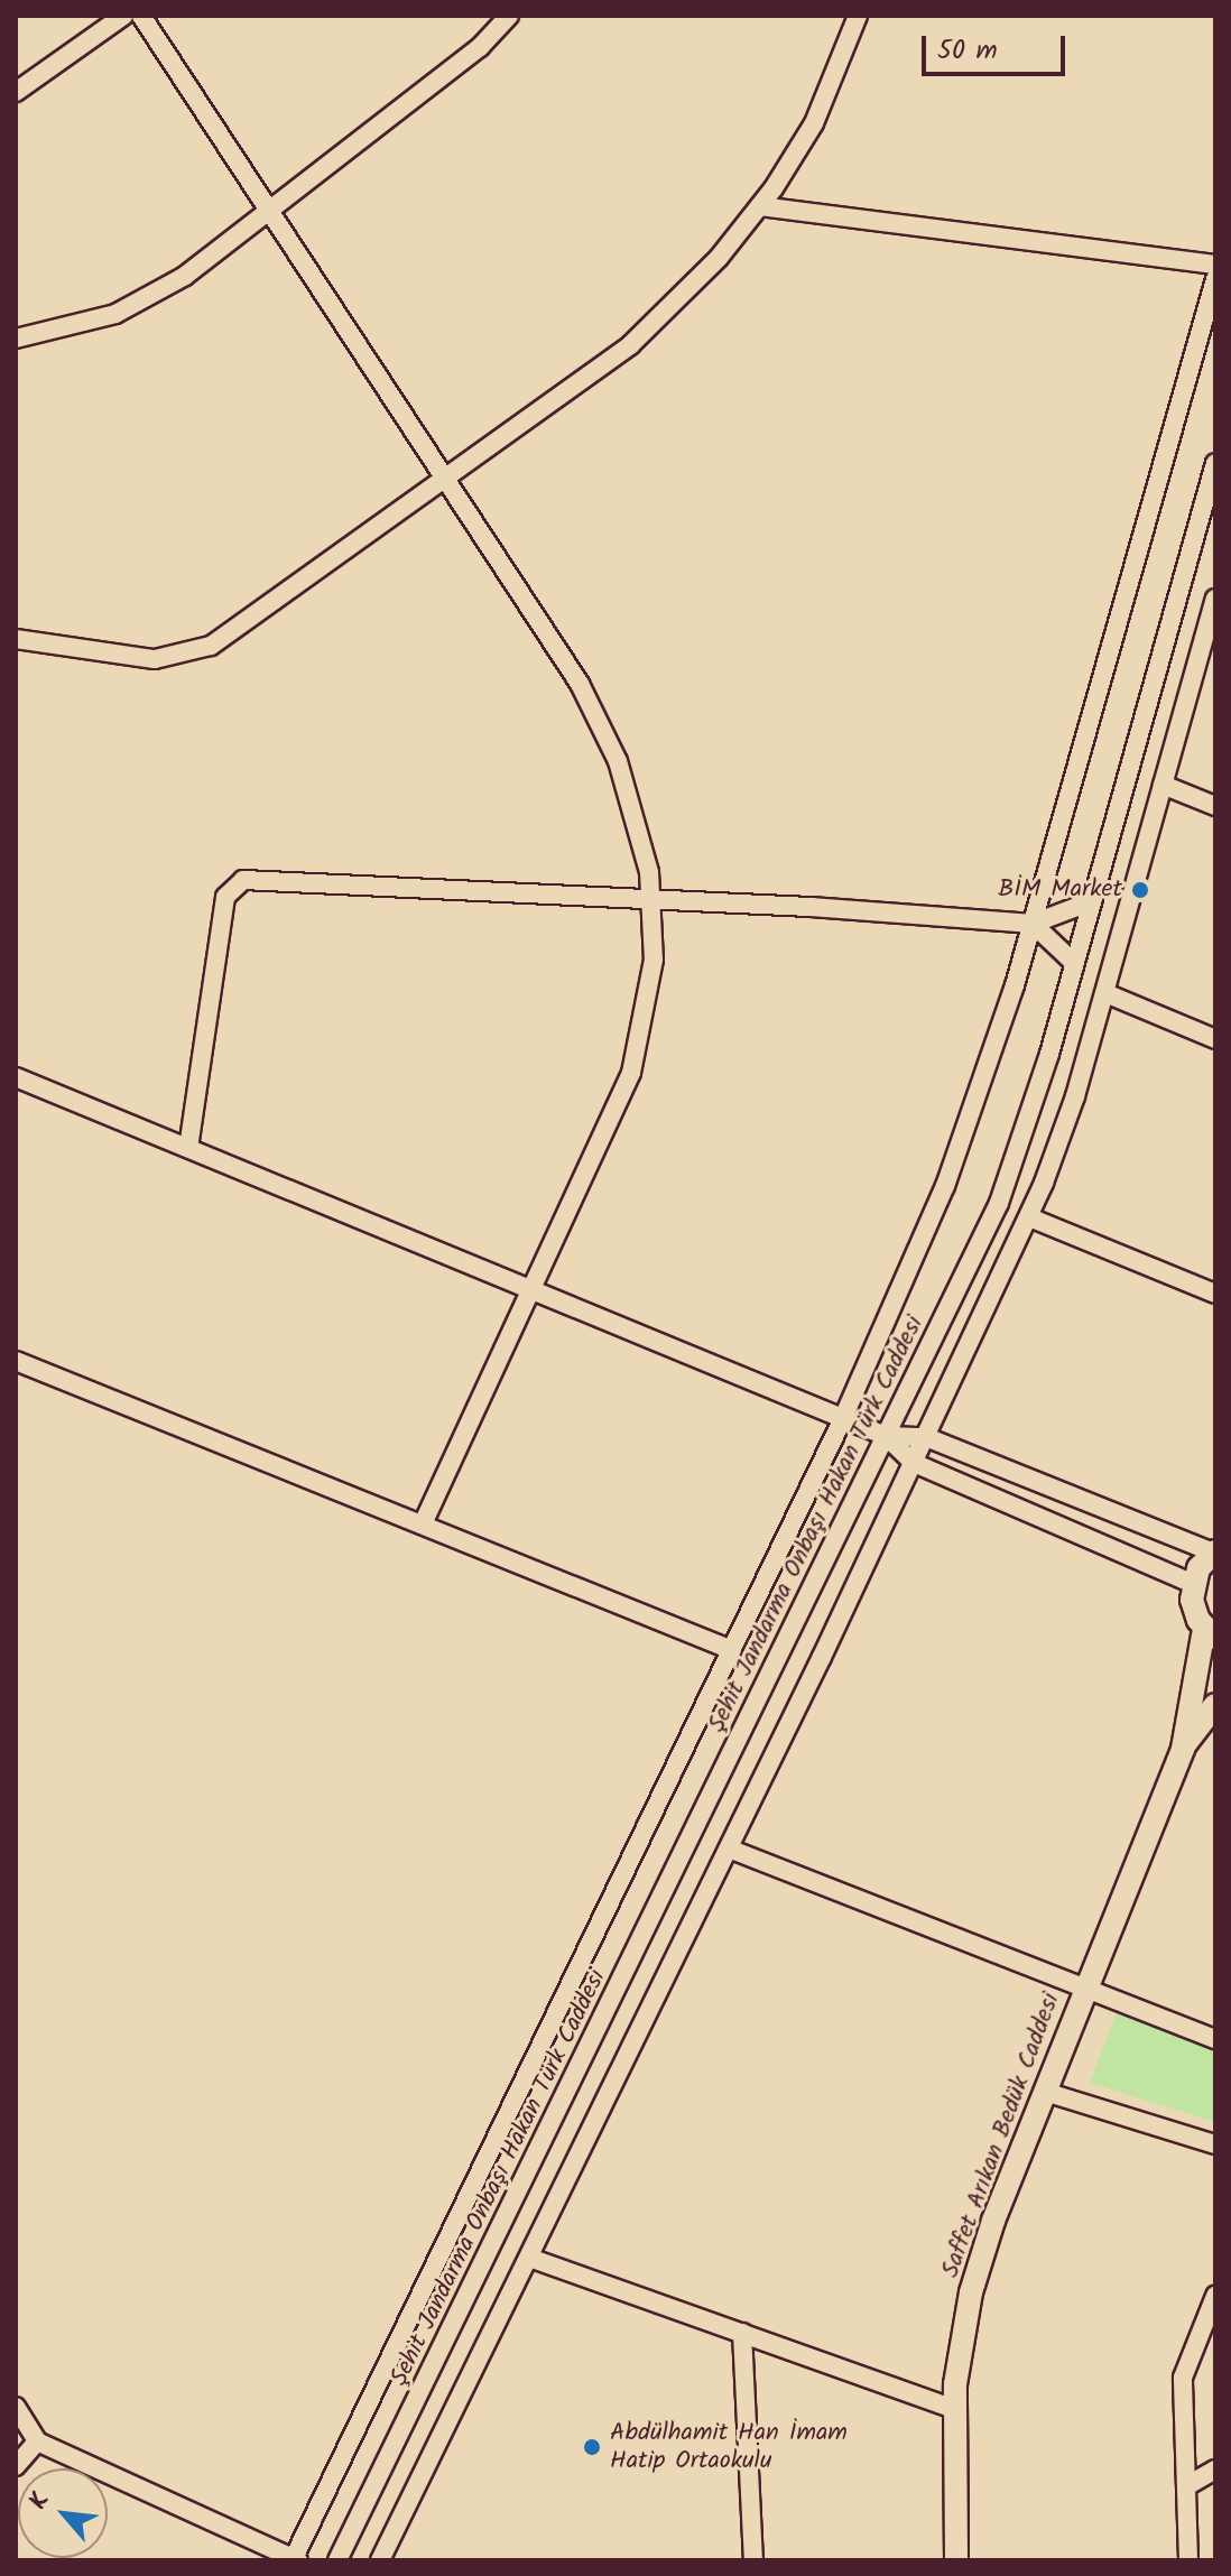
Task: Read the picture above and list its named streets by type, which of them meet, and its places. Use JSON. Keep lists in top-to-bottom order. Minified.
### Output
{"streets":{"street":["Şehit Jandarma Onbaşı Hakan Türk Caddesi","Saffet Arıkan Bedük Caddesi"]},"places":["BİM Market","Abdülhamit Han İmam Hatip Ortaokulu"],"scale_bar":"50 m","north":"top left"}
